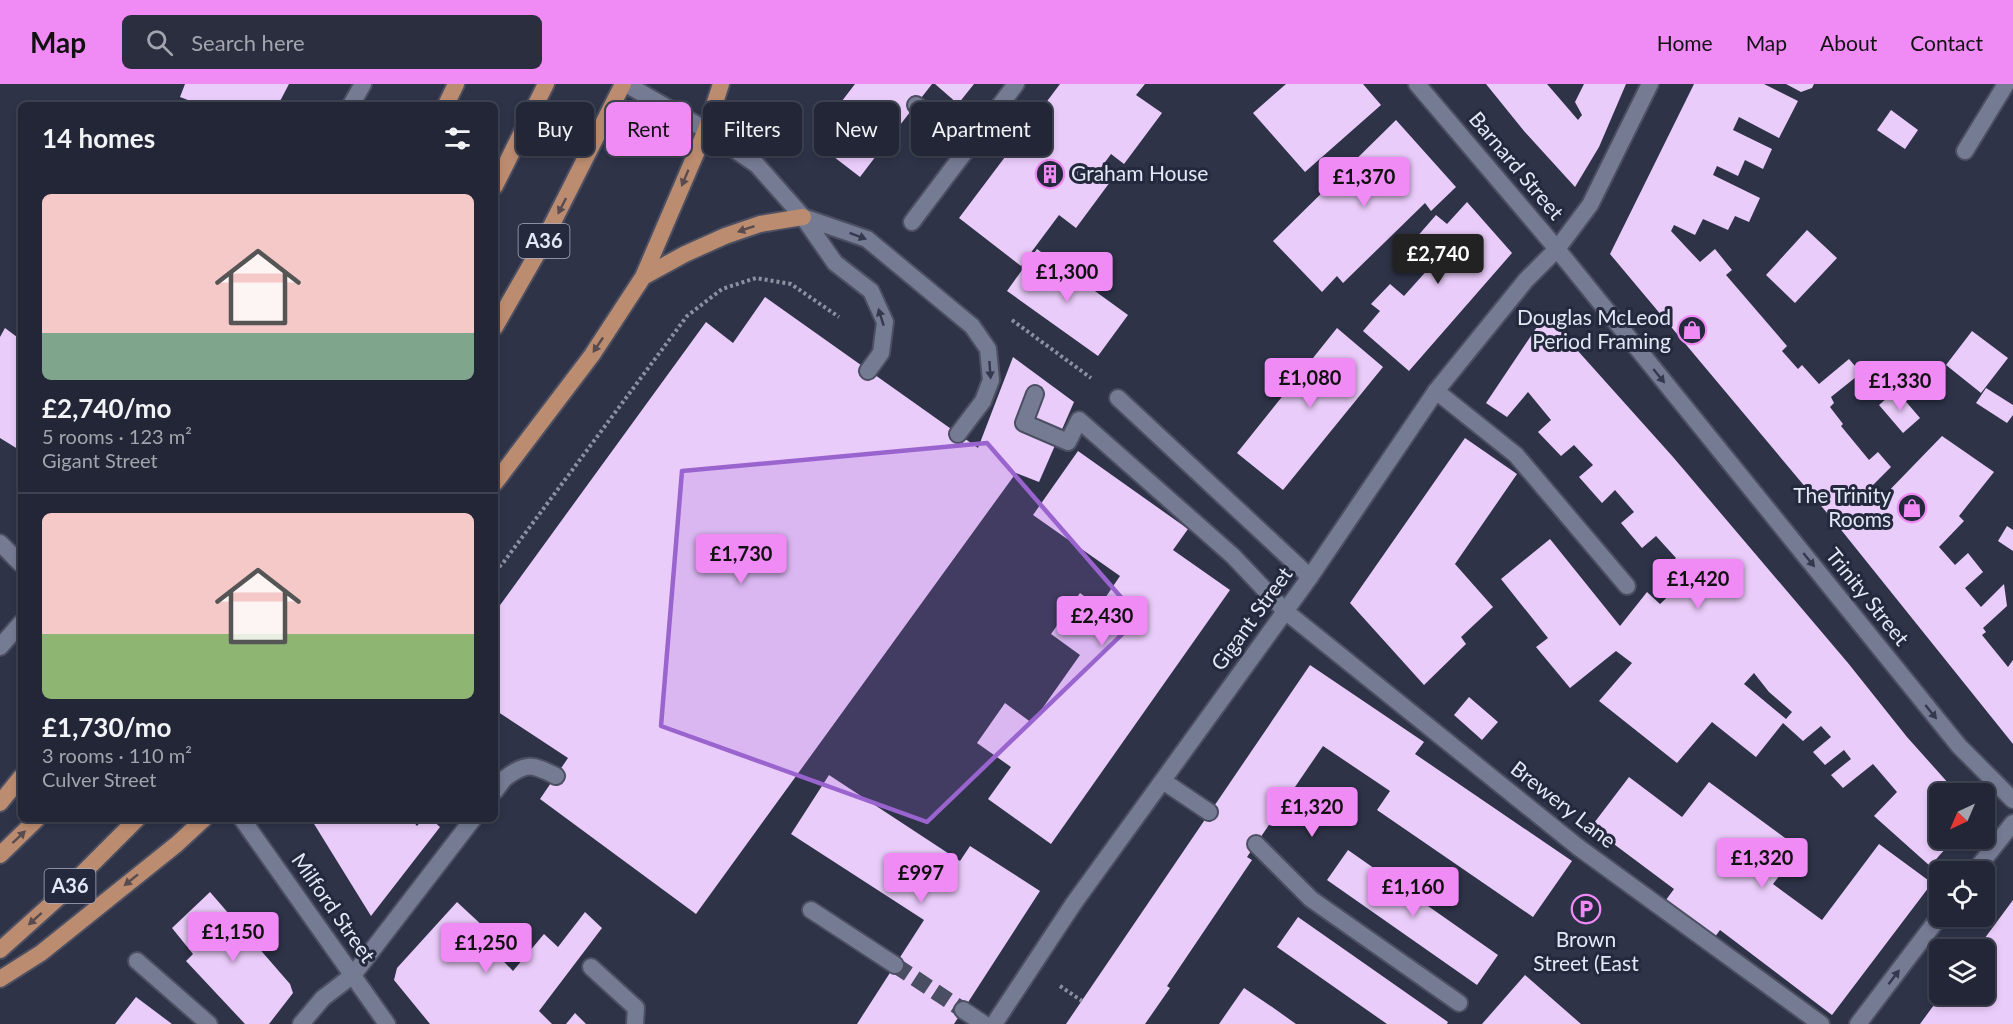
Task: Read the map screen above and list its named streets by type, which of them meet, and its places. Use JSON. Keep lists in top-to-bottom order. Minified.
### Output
{"streets":{"highway":["A36"],"street":["Barnard Street","Trinity Street","Gigant Street","Brewery Lane","Milford Street"]},"crossings":[["Barnard Street","Trinity Street"],["Barnard Street","Gigant Street"],["Trinity Street","Gigant Street"],["Gigant Street","Brewery Lane"]],"one_way":["Trinity Street"],"places":{"building":["Graham House"],"shop":["Douglas McLeod Period Framing","The Trinity Rooms"],"parking":["Brown Street (East"]},"north":"bottom left","page":{"header":"Map","search":"Search here","nav":["Home","Map","About","Contact"],"chip":["Buy","Rent","Filters","New","Apartment"],"heading":"14 homes","price":["£1,370","£2,740","£1,300","£1,080","£1,330","£1,730","£1,420","£2,430","£1,320","£1,320","£997","£1,160","£1,150","£1,250"],"list":[{"name":"£2,740/mo","note":"5 rooms · 123 m² · Gigant Street"},{"name":"£1,730/mo","note":"3 rooms · 110 m² · Culver Street"}]}}
